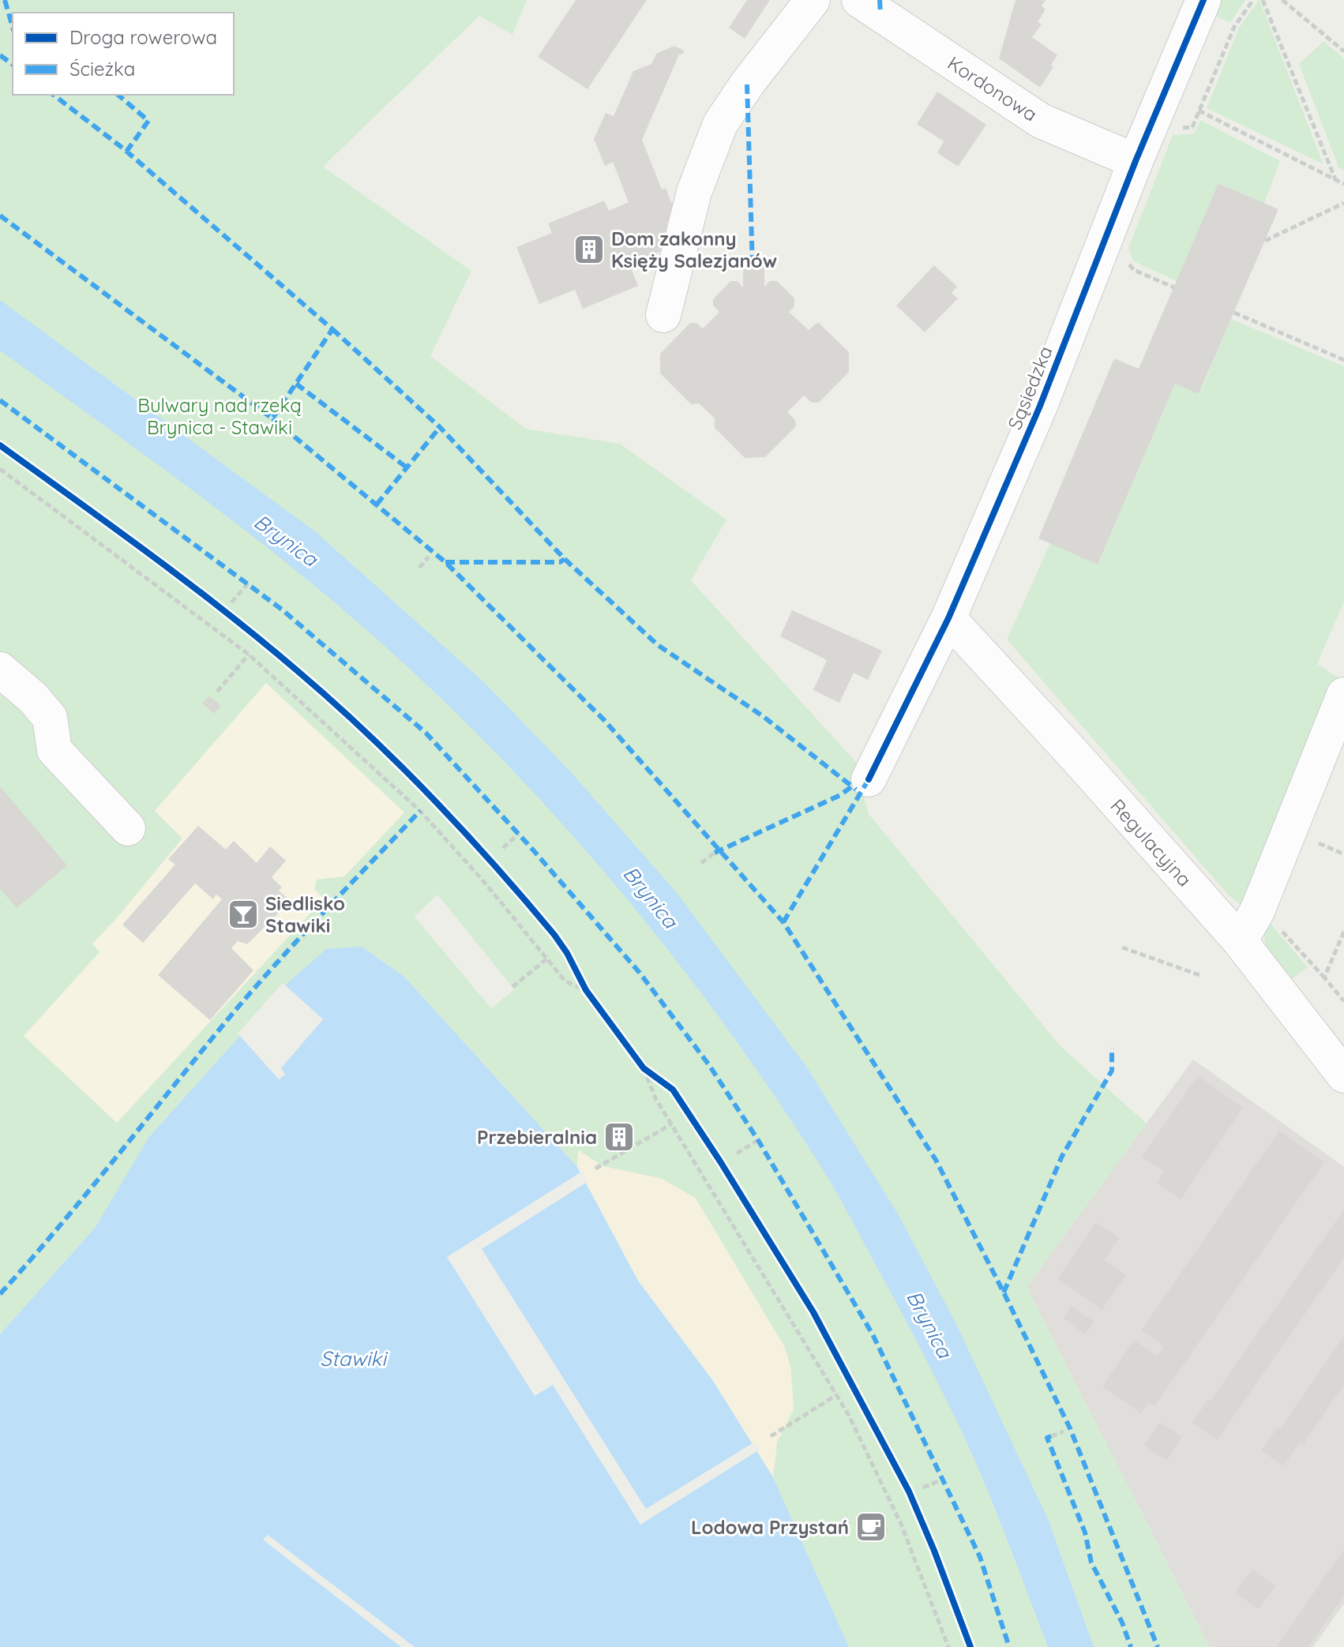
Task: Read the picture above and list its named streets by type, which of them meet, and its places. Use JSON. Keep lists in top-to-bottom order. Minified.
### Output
{"streets":{"street":["Kordonowa","Sąsiedzka","Regulacyjna"]},"crossings":[["Kordonowa","Sąsiedzka"],["Sąsiedzka","Regulacyjna"]],"water":["Brynica","Stawiki"],"parks":["Bulwary nad rzeką Brynica - Stawiki"],"places":{"building":["Dom zakonny Księży Salezjanów","Przebieralnia"],"bar":["Siedlisko Stawiki"],"cafe":["Lodowa Przystań"]},"legend":["Droga rowerowa","Ścieżka"]}
